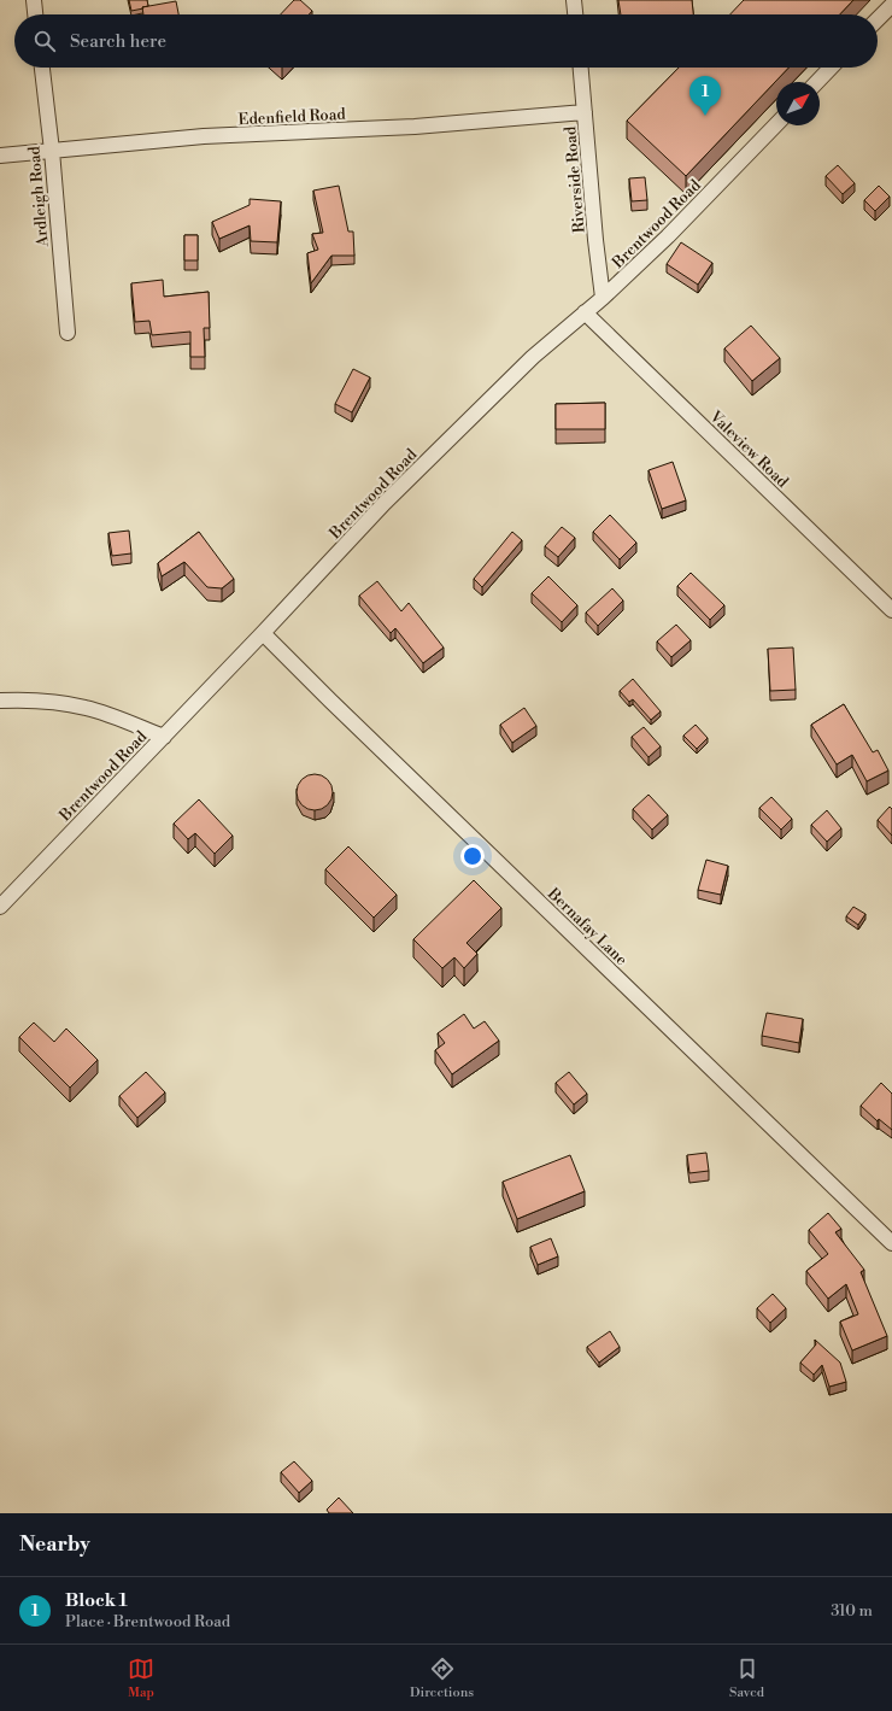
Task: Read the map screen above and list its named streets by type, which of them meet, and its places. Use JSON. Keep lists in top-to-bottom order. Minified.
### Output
{"streets":{"street":["Edenfield Road","Riverside Road","Ardleigh Road","Brentwood Road","Valeview Road","Bernafay Lane"]},"crossings":[["Edenfield Road","Riverside Road"],["Edenfield Road","Ardleigh Road"],["Riverside Road","Brentwood Road"],["Brentwood Road","Valeview Road"],["Brentwood Road","Bernafay Lane"]],"north":"top right","page":{"search":"Search here","pins":"1","heading":"Nearby","list":[{"mark":"1","name":"Block 1","note":"Place · Brentwood Road","value":"310 m"}],"nav":["Map","Directions","Saved"]}}
